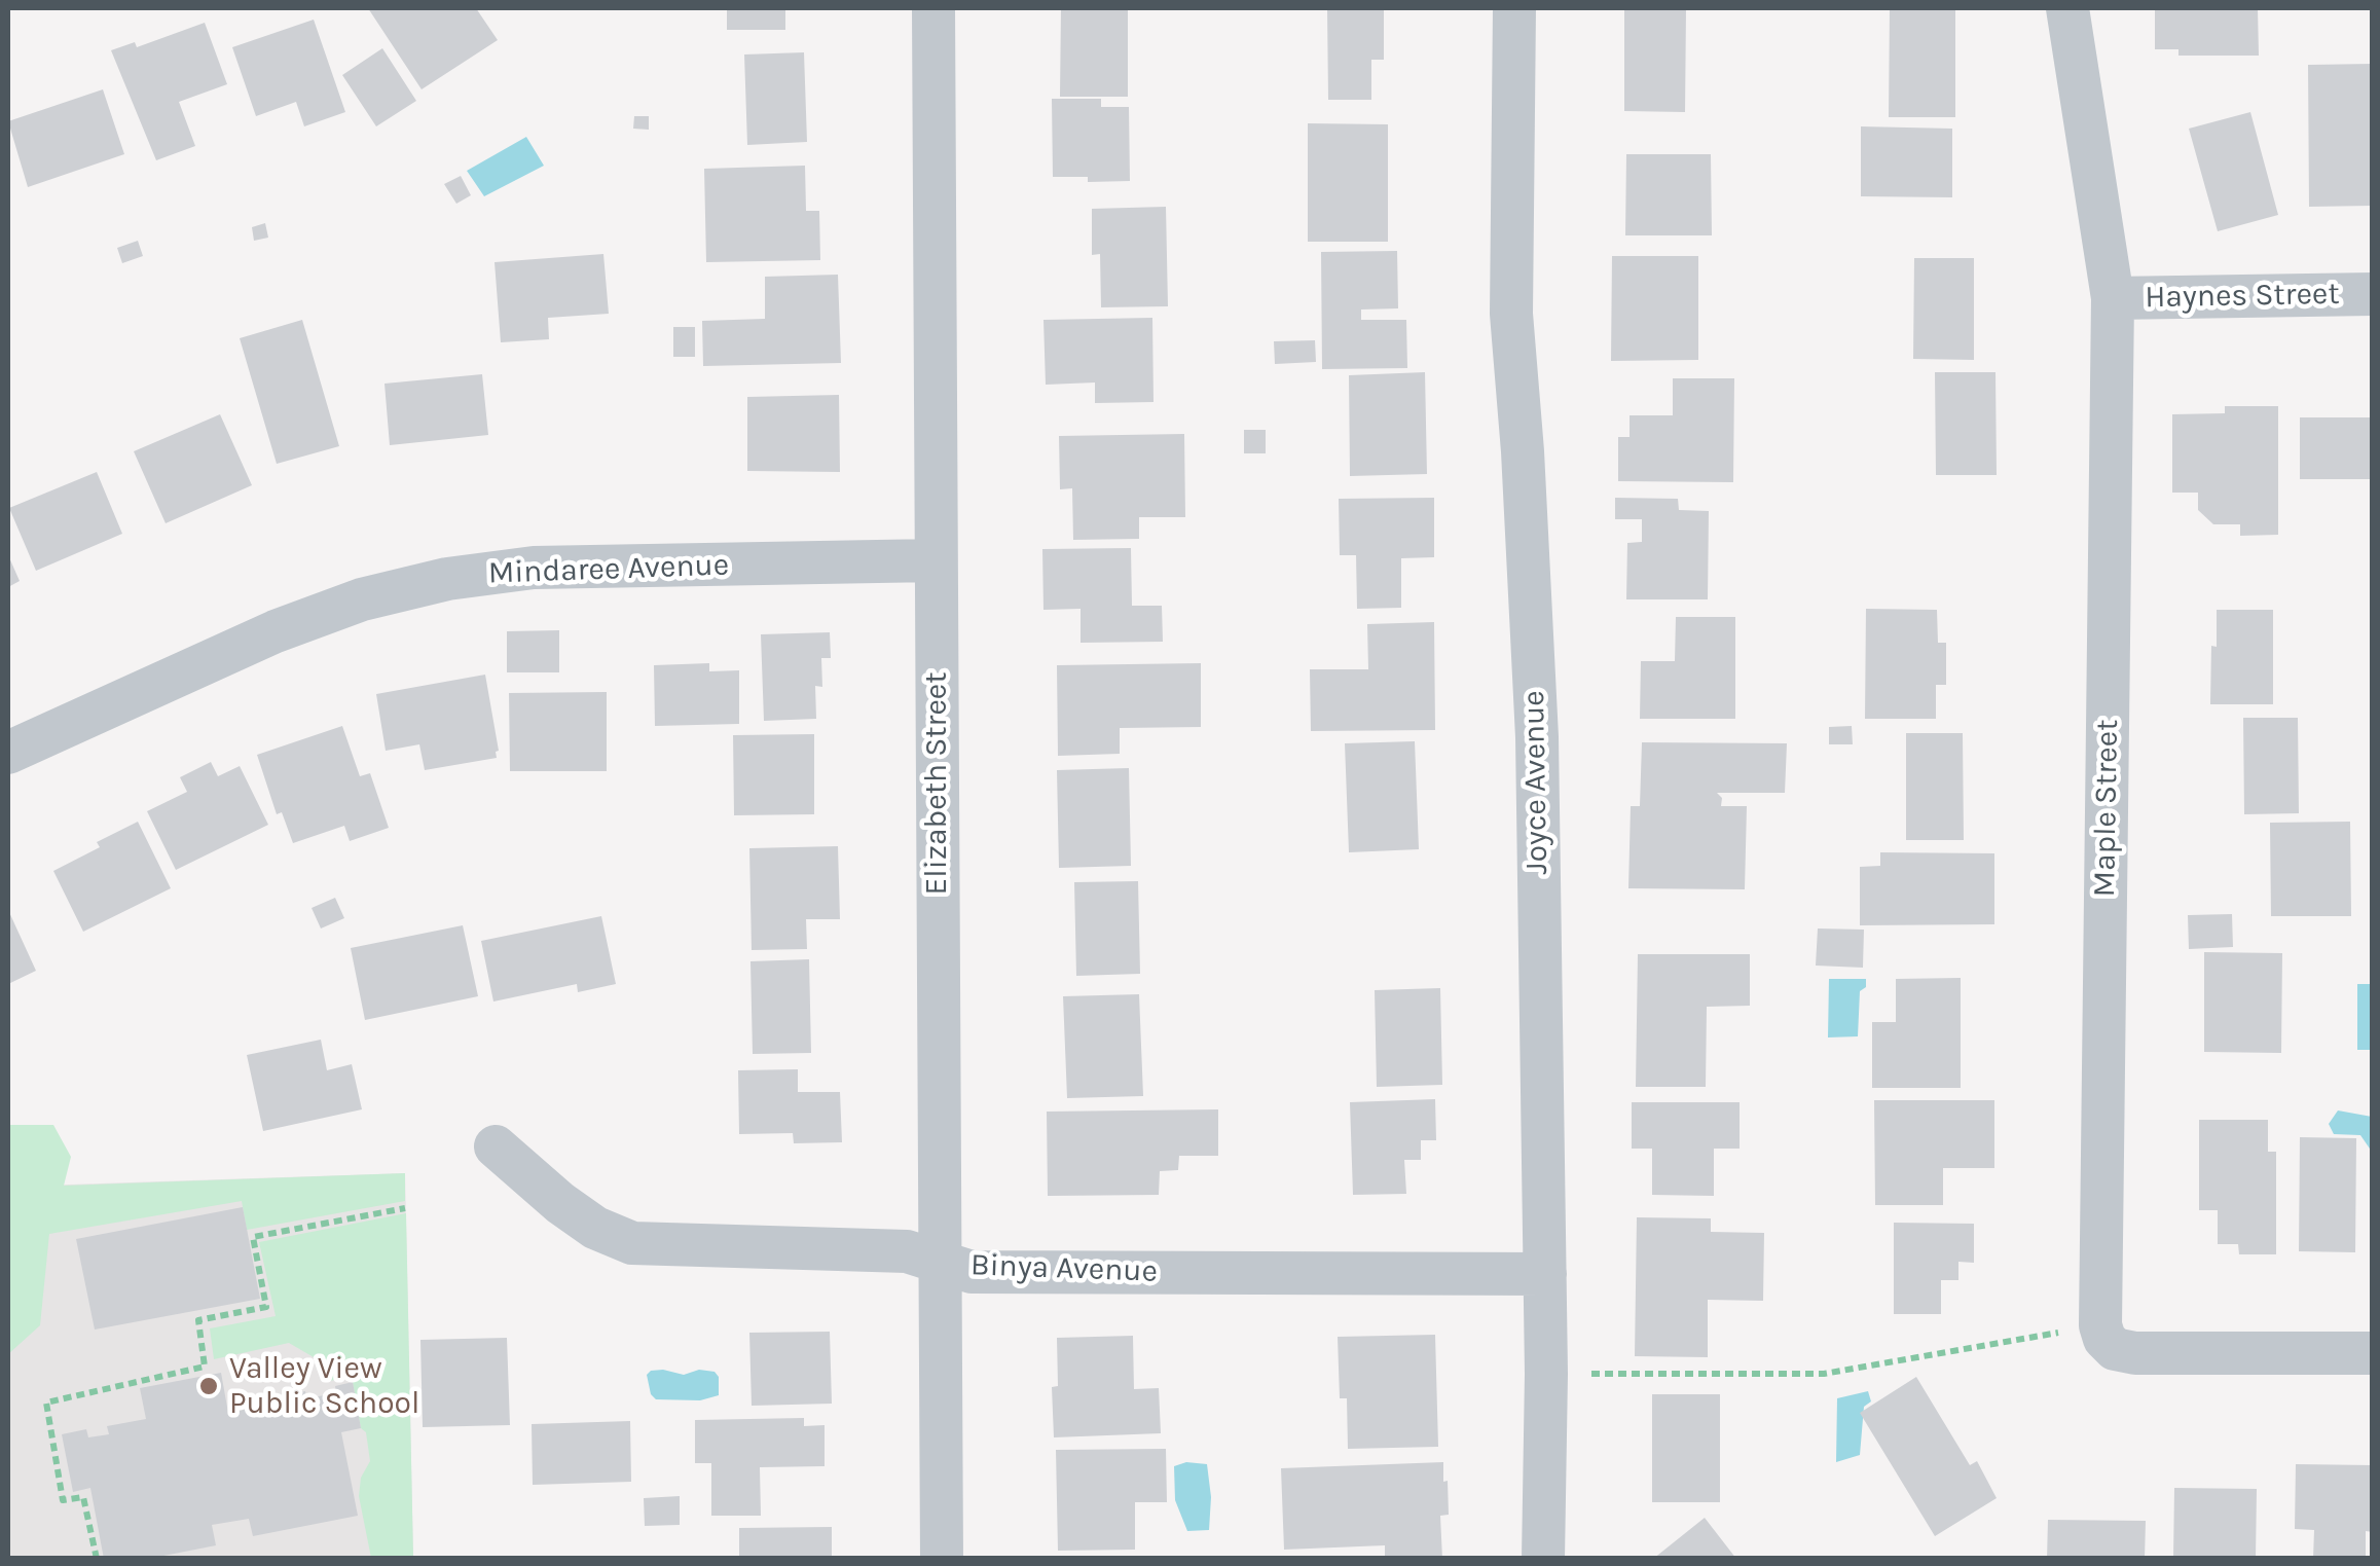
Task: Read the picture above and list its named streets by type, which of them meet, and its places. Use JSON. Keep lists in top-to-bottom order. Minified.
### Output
{"streets":{"street":["Haynes Street","Mindaree Avenue","Joyce Avenue","Elizabeth Street","Maple Street","Binya Avenue"]},"crossings":[["Haynes Street","Maple Street"],["Mindaree Avenue","Elizabeth Street"],["Joyce Avenue","Binya Avenue"],["Elizabeth Street","Binya Avenue"]],"places":["Valley View Public School"]}
